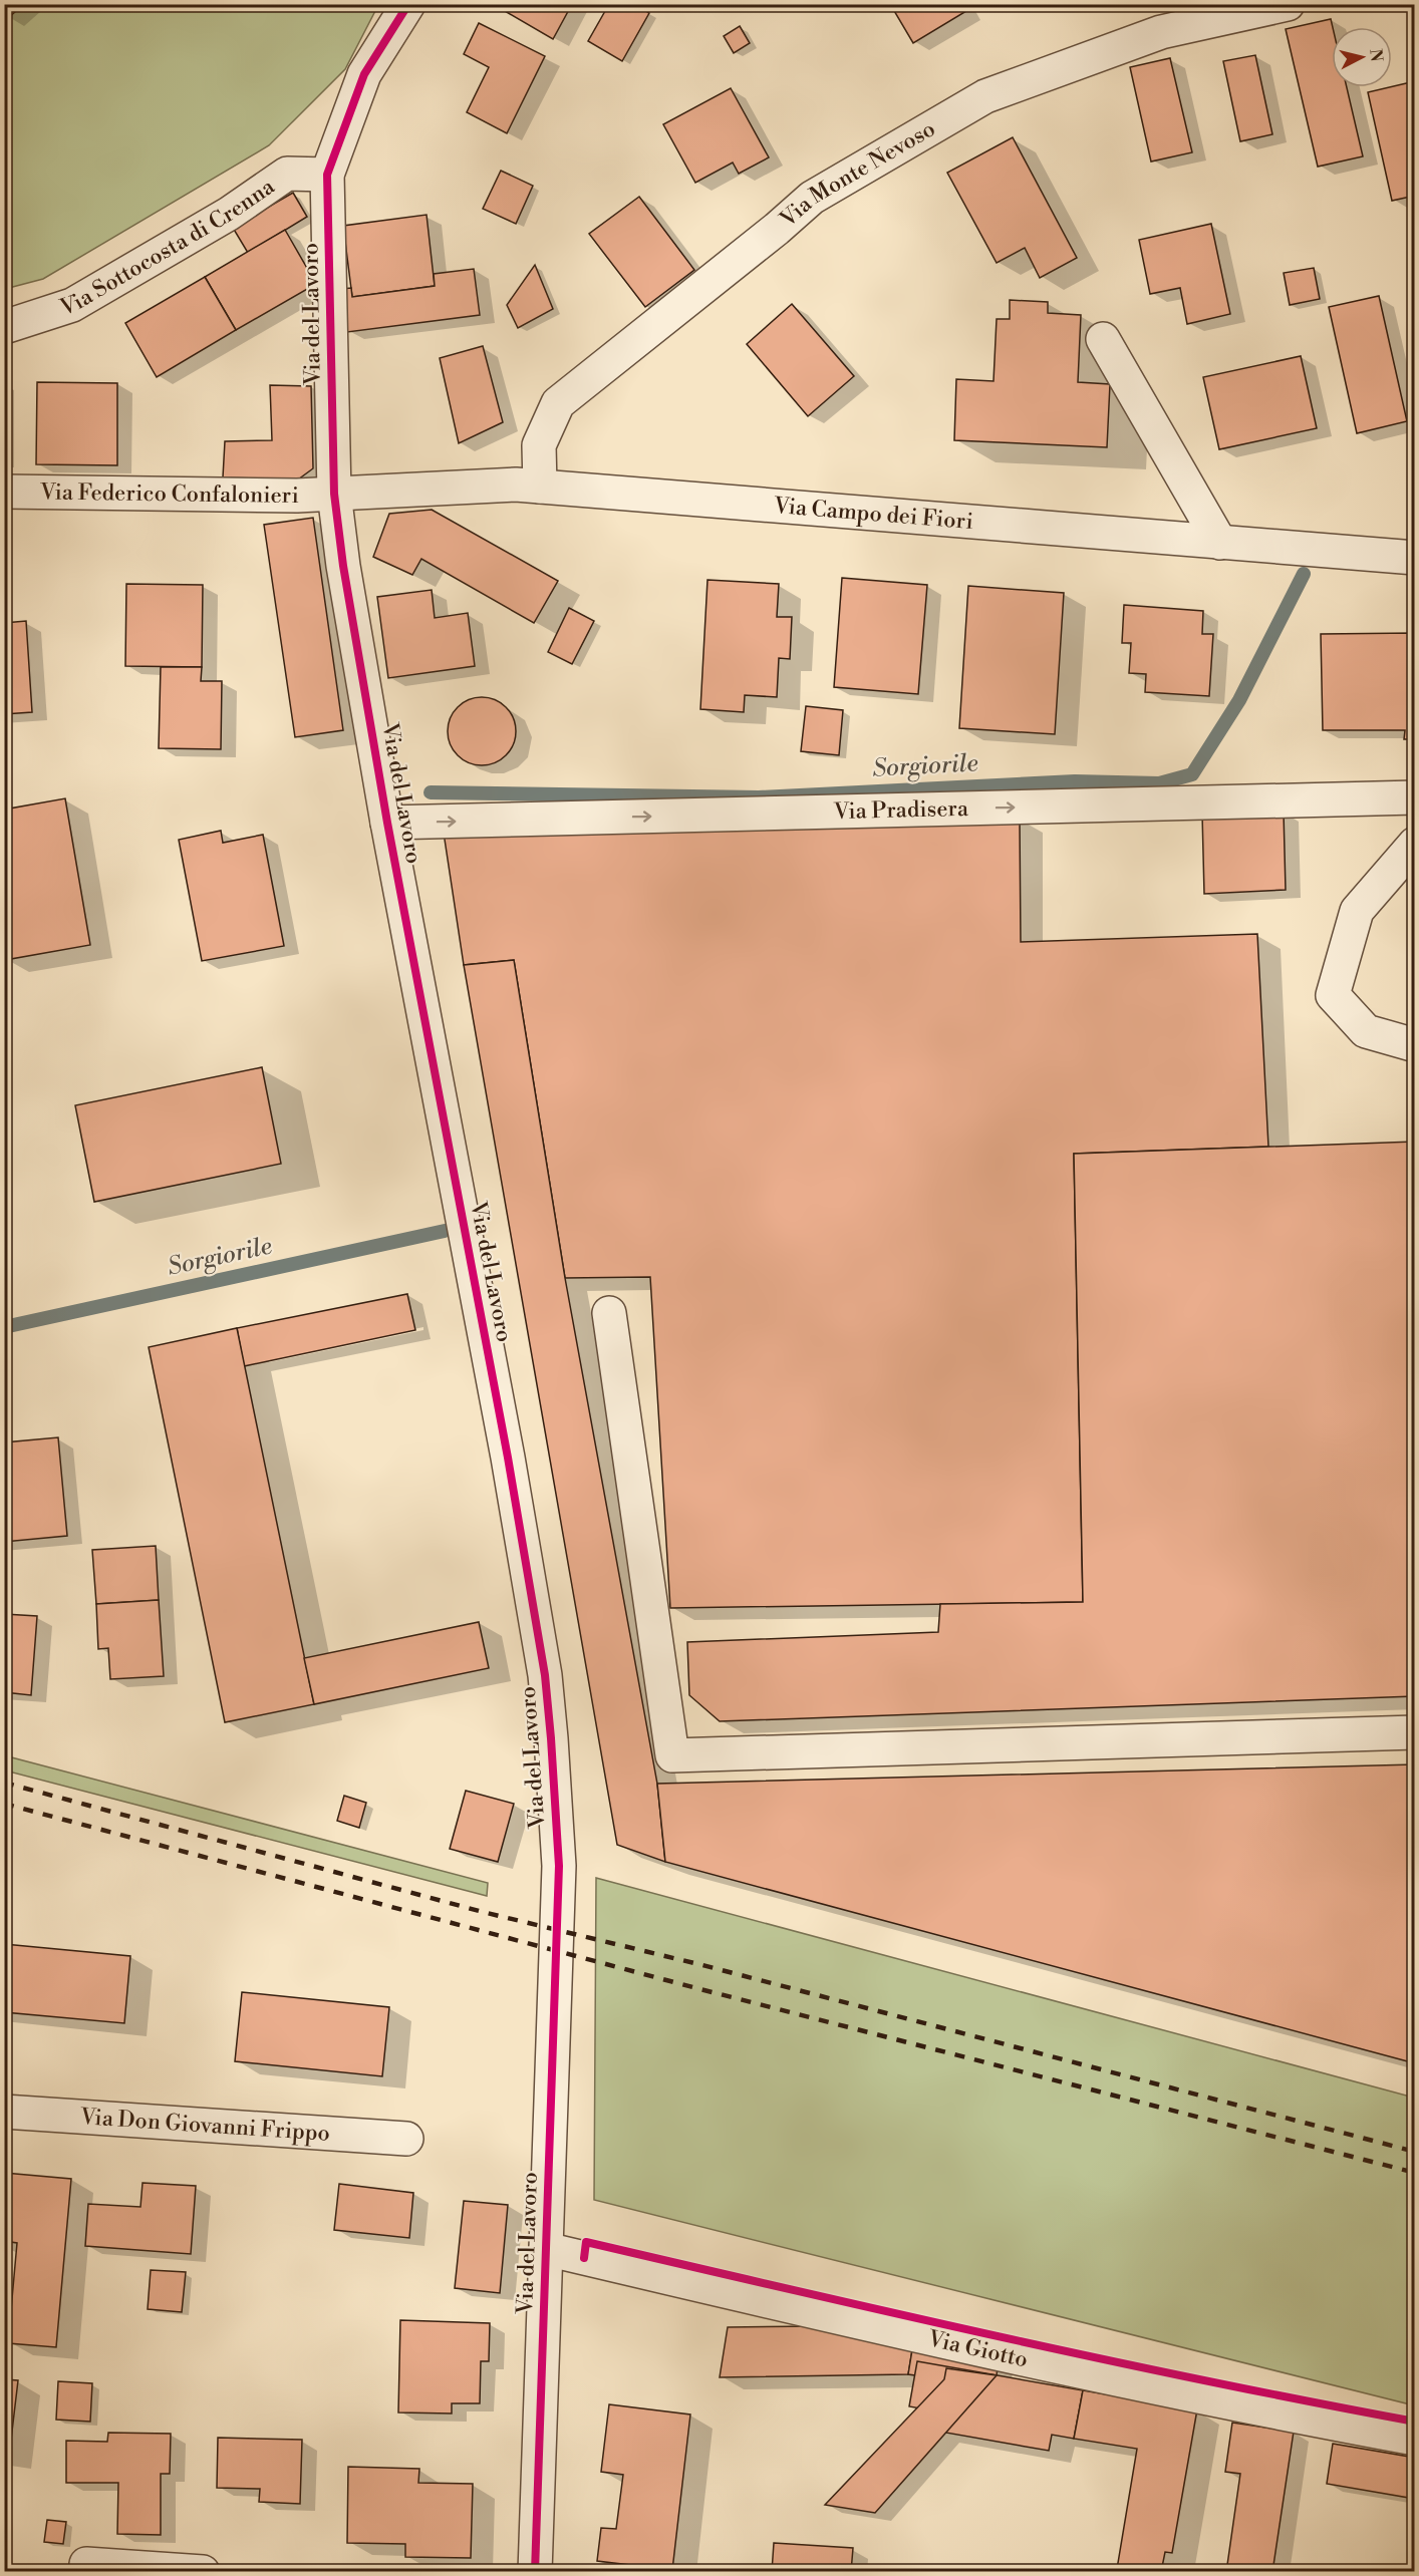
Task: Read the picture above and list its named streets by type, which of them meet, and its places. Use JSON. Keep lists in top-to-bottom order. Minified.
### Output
{"streets":{"street":["Via Monte Nevoso","Via Sottocosta di Crenna","Via del Lavoro","Via Federico Confalonieri","Via Campo dei Fiori","Via Pradisera","Via Don Giovanni Frippo","Via Giotto"]},"crossings":[["Via Monte Nevoso","Via Campo dei Fiori"],["Via Sottocosta di Crenna","Via del Lavoro"],["Via del Lavoro","Via Federico Confalonieri"],["Via del Lavoro","Via Campo dei Fiori"],["Via del Lavoro","Via Pradisera"],["Via del Lavoro","Via Giotto"],["Via Federico Confalonieri","Via Campo dei Fiori"]],"one_way":["Via Pradisera"],"water":["Sorgiorile"],"north":"right"}
